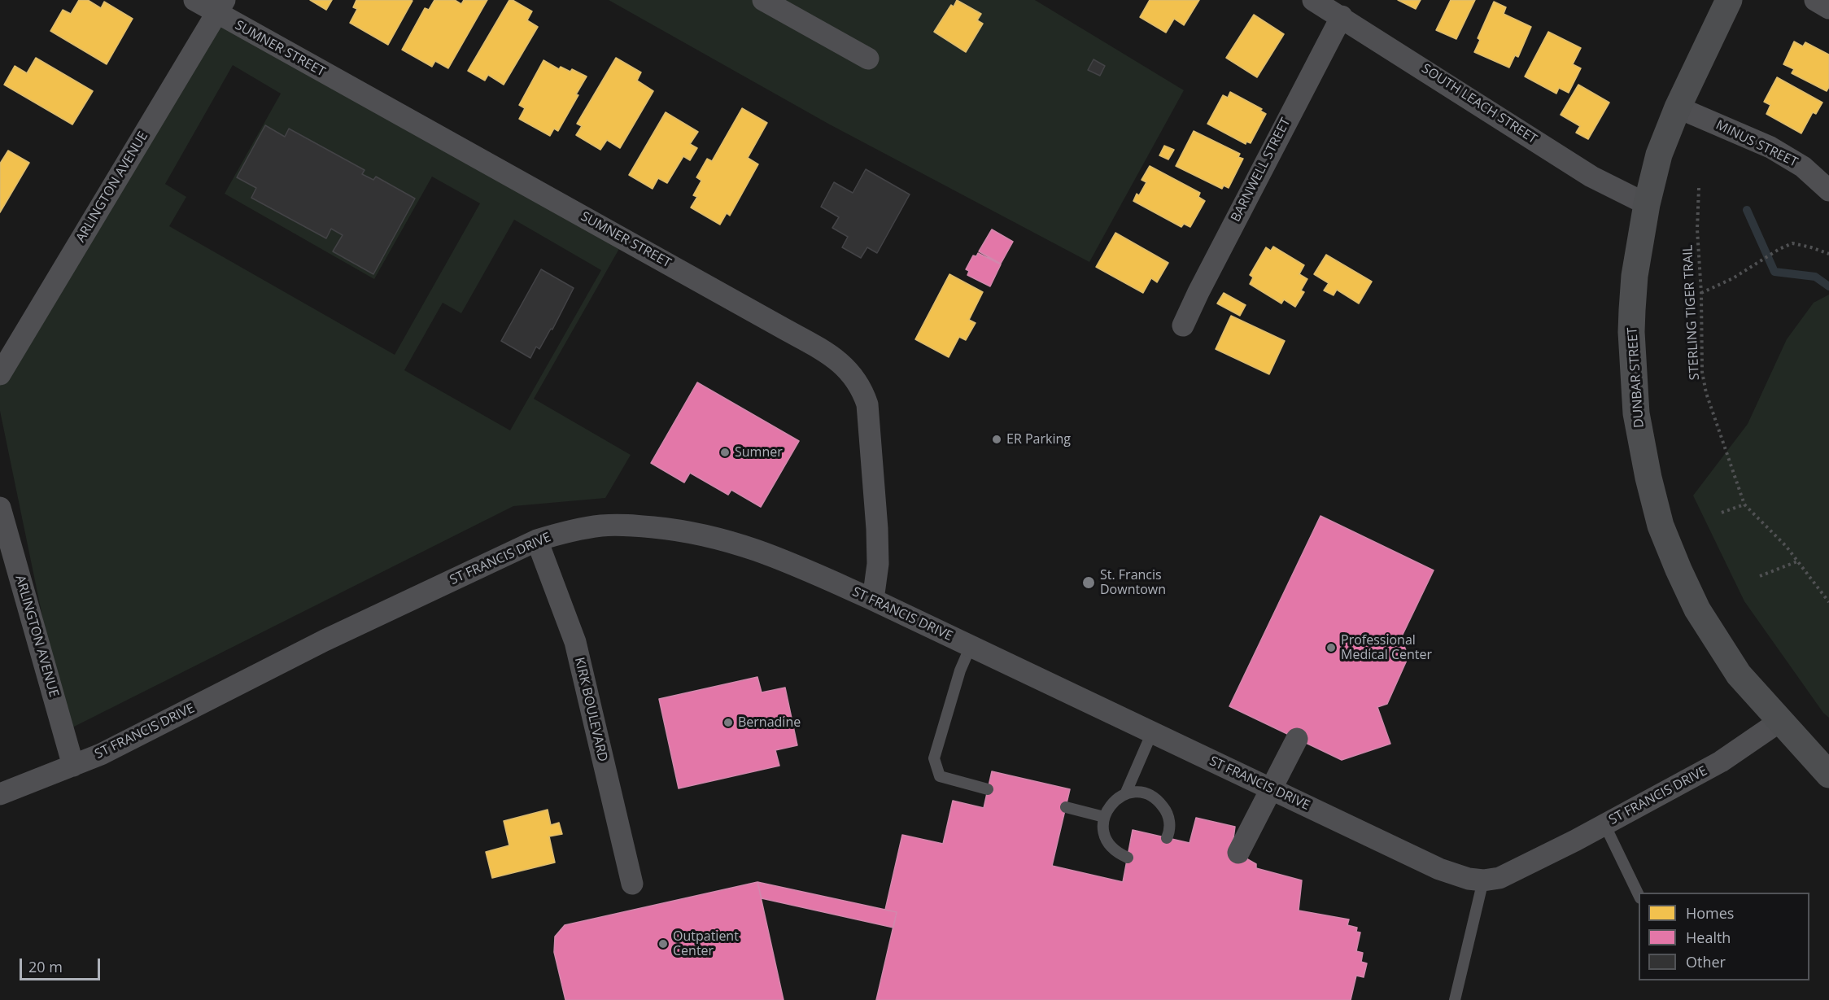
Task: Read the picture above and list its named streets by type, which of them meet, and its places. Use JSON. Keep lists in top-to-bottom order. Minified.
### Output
{"streets":{"street":["SUMNER STREET","SOUTH LEACH STREET","MINUS STREET","BARNWELL STREET","ARLINGTON AVENUE","DUNBAR STREET","ST FRANCIS DRIVE","KIRK BOULEVARD"],"path":["STERLING TIGER TRAIL"]},"crossings":[["SUMNER STREET","ARLINGTON AVENUE"],["SUMNER STREET","ST FRANCIS DRIVE"],["SOUTH LEACH STREET","BARNWELL STREET"],["SOUTH LEACH STREET","DUNBAR STREET"],["MINUS STREET","DUNBAR STREET"],["ARLINGTON AVENUE","ST FRANCIS DRIVE"],["DUNBAR STREET","ST FRANCIS DRIVE"],["ST FRANCIS DRIVE","KIRK BOULEVARD"]],"places":["ER Parking","Sumner","St. Francis Downtown","Professional Medical Center","Bernadine","Outpatient Center"],"legend":["Homes","Health","Other"],"scale_bar":"20 m"}
